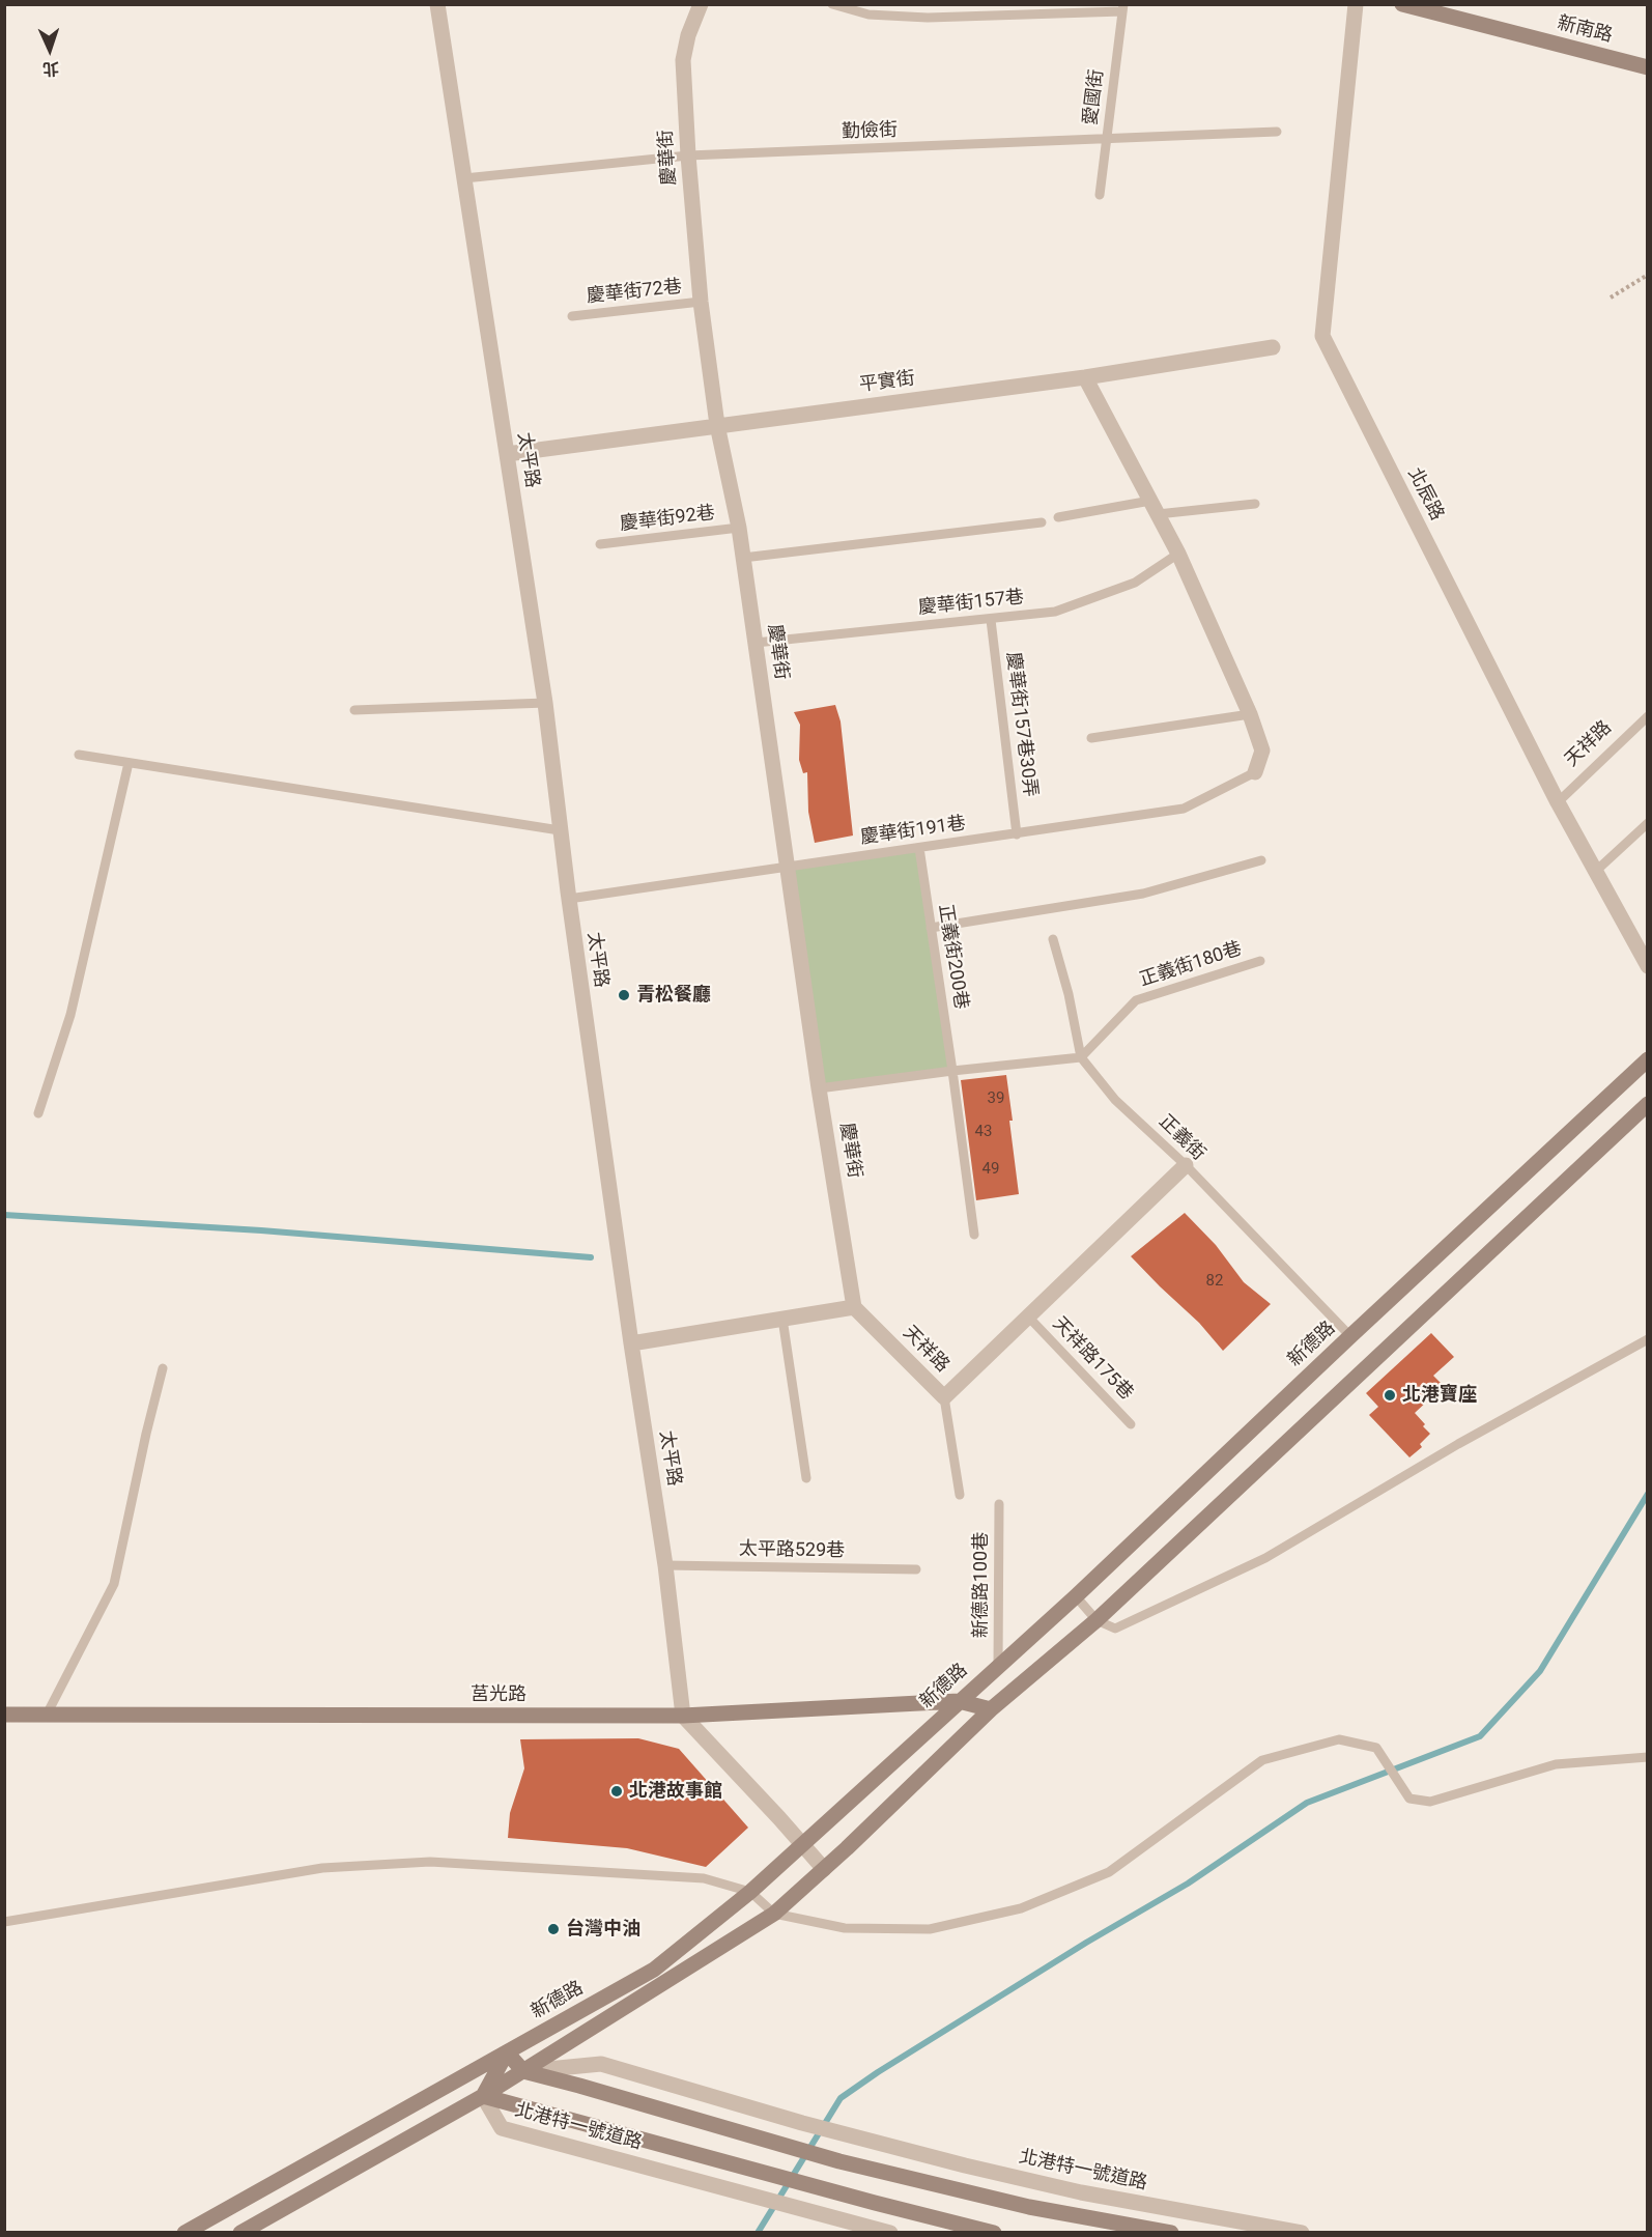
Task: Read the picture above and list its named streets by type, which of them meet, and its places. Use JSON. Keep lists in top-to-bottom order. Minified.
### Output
{"streets":{"main road":["新南路","新德路","莒光路","北港特一號道路"],"street":["慶華街","平實街","太平路","北辰路","天祥路"],"lane":["愛國街","勤儉街","慶華街72巷","慶華街92巷","慶華街157巷","慶華街157巷30弄","慶華街191巷","正義街200巷","正義街180巷","正義街","天祥路175巷","太平路529巷","新德路100巷"]},"crossings":[["愛國街","勤儉街"],["勤儉街","慶華街"],["勤儉街","太平路"],["慶華街","慶華街72巷"],["慶華街","平實街"],["慶華街","慶華街92巷"],["慶華街","慶華街157巷"],["慶華街","天祥路"],["慶華街","慶華街191巷"],["平實街","太平路"],["太平路","慶華街191巷"],["太平路","太平路529巷"],["太平路","莒光路"],["北辰路","天祥路"],["慶華街157巷","慶華街157巷30弄"],["慶華街157巷30弄","慶華街191巷"],["天祥路","正義街"],["天祥路","天祥路175巷"],["慶華街191巷","正義街200巷"],["正義街180巷","正義街"],["正義街","新德路"],["新德路","新德路100巷"],["新德路","莒光路"]],"places":["青松餐廳","北港寶座","北港故事館","台灣中油"],"house_numbers":["39","43","49","82"],"north":"bottom"}
